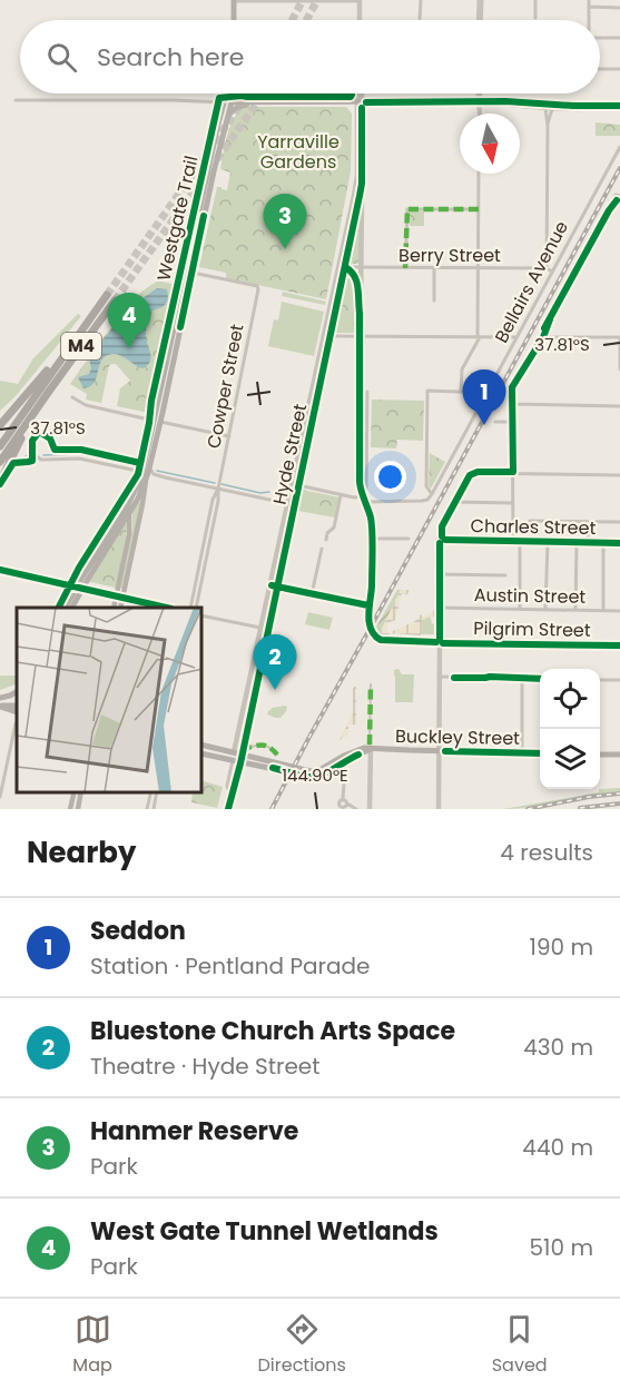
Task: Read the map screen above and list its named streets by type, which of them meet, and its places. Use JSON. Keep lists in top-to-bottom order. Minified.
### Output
{"streets":{"highway":["M4"],"main road":["Buckley Street"],"street":["Berry Street","Bellairs Avenue","Cowper Street","Hyde Street","Charles Street","Austin Street","Pilgrim Street"],"cycle path":["Westgate Trail"]},"crossings":[["Berry Street","Hyde Street"],["Hyde Street","Buckley Street"]],"parks":["Yarraville Gardens"],"north":"bottom","page":{"search":"Search here","pins":["3","4","1","2"],"heading":["Nearby","4 results"],"list":[{"mark":"1","name":"Seddon","note":"Station · Pentland Parade","value":"190 m"},{"mark":"2","name":"Bluestone Church Arts Space","note":"Theatre · Hyde Street","value":"430 m"},{"mark":"3","name":"Hanmer Reserve","note":"Park","value":"440 m"},{"mark":"4","name":"West Gate Tunnel Wetlands","note":"Park","value":"510 m"}],"nav":["Map","Directions","Saved"]},"coordinates":["37.81°S","144.90°E"]}
